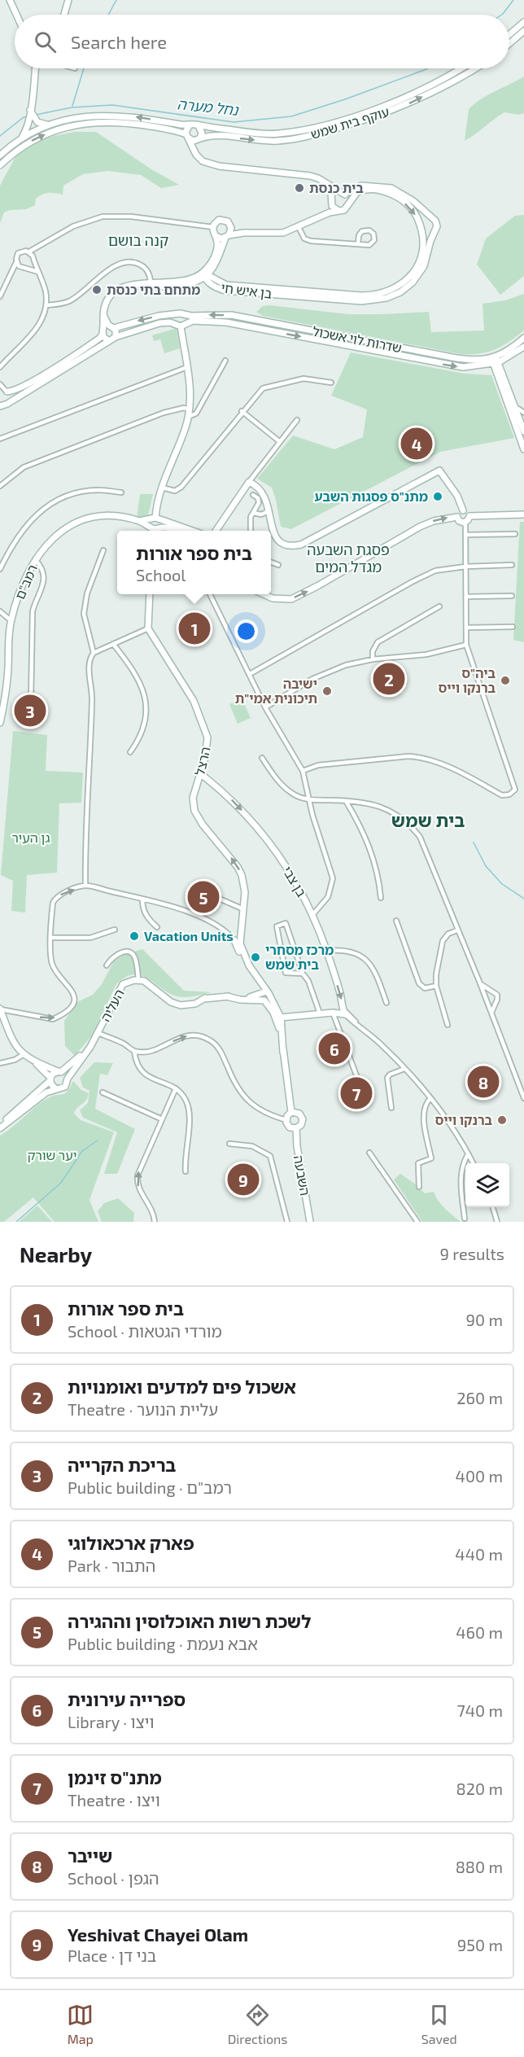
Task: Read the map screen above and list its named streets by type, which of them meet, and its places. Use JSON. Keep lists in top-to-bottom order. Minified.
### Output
{"streets":{"street":["עוקף בית שמש","בן איש חי","שדרות לוי אשכול","רמב\"ם","הרצל","בן צבי","העליה","השבעה"]},"crossings":[["הרצל","בן צבי"],["הרצל","העליה"]],"districts":["קנה בושם","פסגת השבעה מגדל המים","בית שמש"],"water":["נחל מערה"],"parks":["גן העיר","יער שורק"],"places":["בית כנסת","מתחם בתי כנסת","מתנ\"ס פסגות השבע","ביה\"ס ברנקו וייס","ישיבה תיכונית אמי\"ת","Vacation Units","מרכז מסחרי בית שמש","ברנקו וייס"],"page":{"search":"Search here","pins":["4","1","2","3","5","6","8","7","9"],"popup":["בית ספר אורות","School"],"heading":["Nearby","9 results"],"list":[{"mark":"1","name":"בית ספר אורות","note":"School · מורדי הגטאות","value":"90 m"},{"mark":"2","name":"אשכול פים למדעים ואומנויות","note":"Theatre · עליית הנוער","value":"260 m"},{"mark":"3","name":"בריכת הקרייה","note":"Public building · רמב\"ם","value":"400 m"},{"mark":"4","name":"פארק ארכאולוגי","note":"Park · התבור","value":"440 m"},{"mark":"5","name":"לשכת רשות האוכלוסין וההגירה","note":"Public building · אבא נעמת","value":"460 m"},{"mark":"6","name":"ספרייה עירונית","note":"Library · ויצו","value":"740 m"},{"mark":"7","name":"מתנ\"ס זינמן","note":"Theatre · ויצו","value":"820 m"},{"mark":"8","name":"שייבר","note":"School · הגפן","value":"880 m"},{"mark":"9","name":"Yeshivat Chayei Olam","note":"Place · בני דן","value":"950 m"}],"nav":["Map","Directions","Saved"]}}
